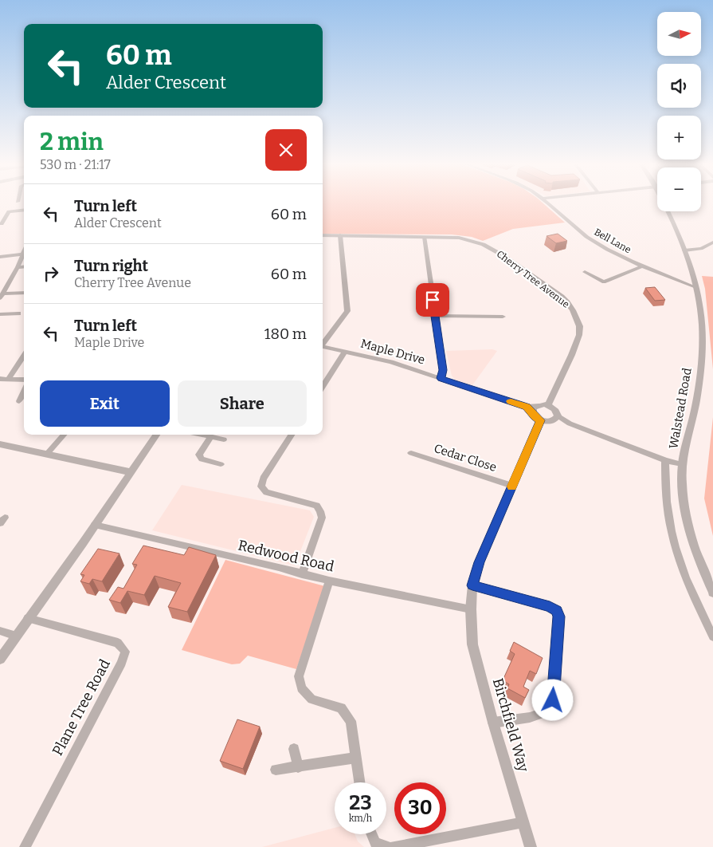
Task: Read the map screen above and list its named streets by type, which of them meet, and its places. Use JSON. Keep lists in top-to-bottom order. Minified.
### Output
{"streets":{"street":["Bell Lane","Cherry Tree Avenue","Maple Drive","Walstead Road","Cedar Close","Redwood Road","Plane Tree Road","Birchfield Way"]},"crossings":[["Bell Lane","Walstead Road"],["Redwood Road","Birchfield Way"]],"north":"right","page":{"map_buttons":["+","−"],"turn":["60 m","Alder Crescent"],"heading":["2 min","530 m · 21:17"],"list":[{"name":"Turn left","note":"Alder Crescent","value":"60 m"},{"name":"Turn right","note":"Cherry Tree Avenue","value":"60 m"},{"name":"Turn left","note":"Maple Drive","value":"180 m"}],"buttons":["Exit","Share"],"speed":"23 km/h","limit":"30"}}
